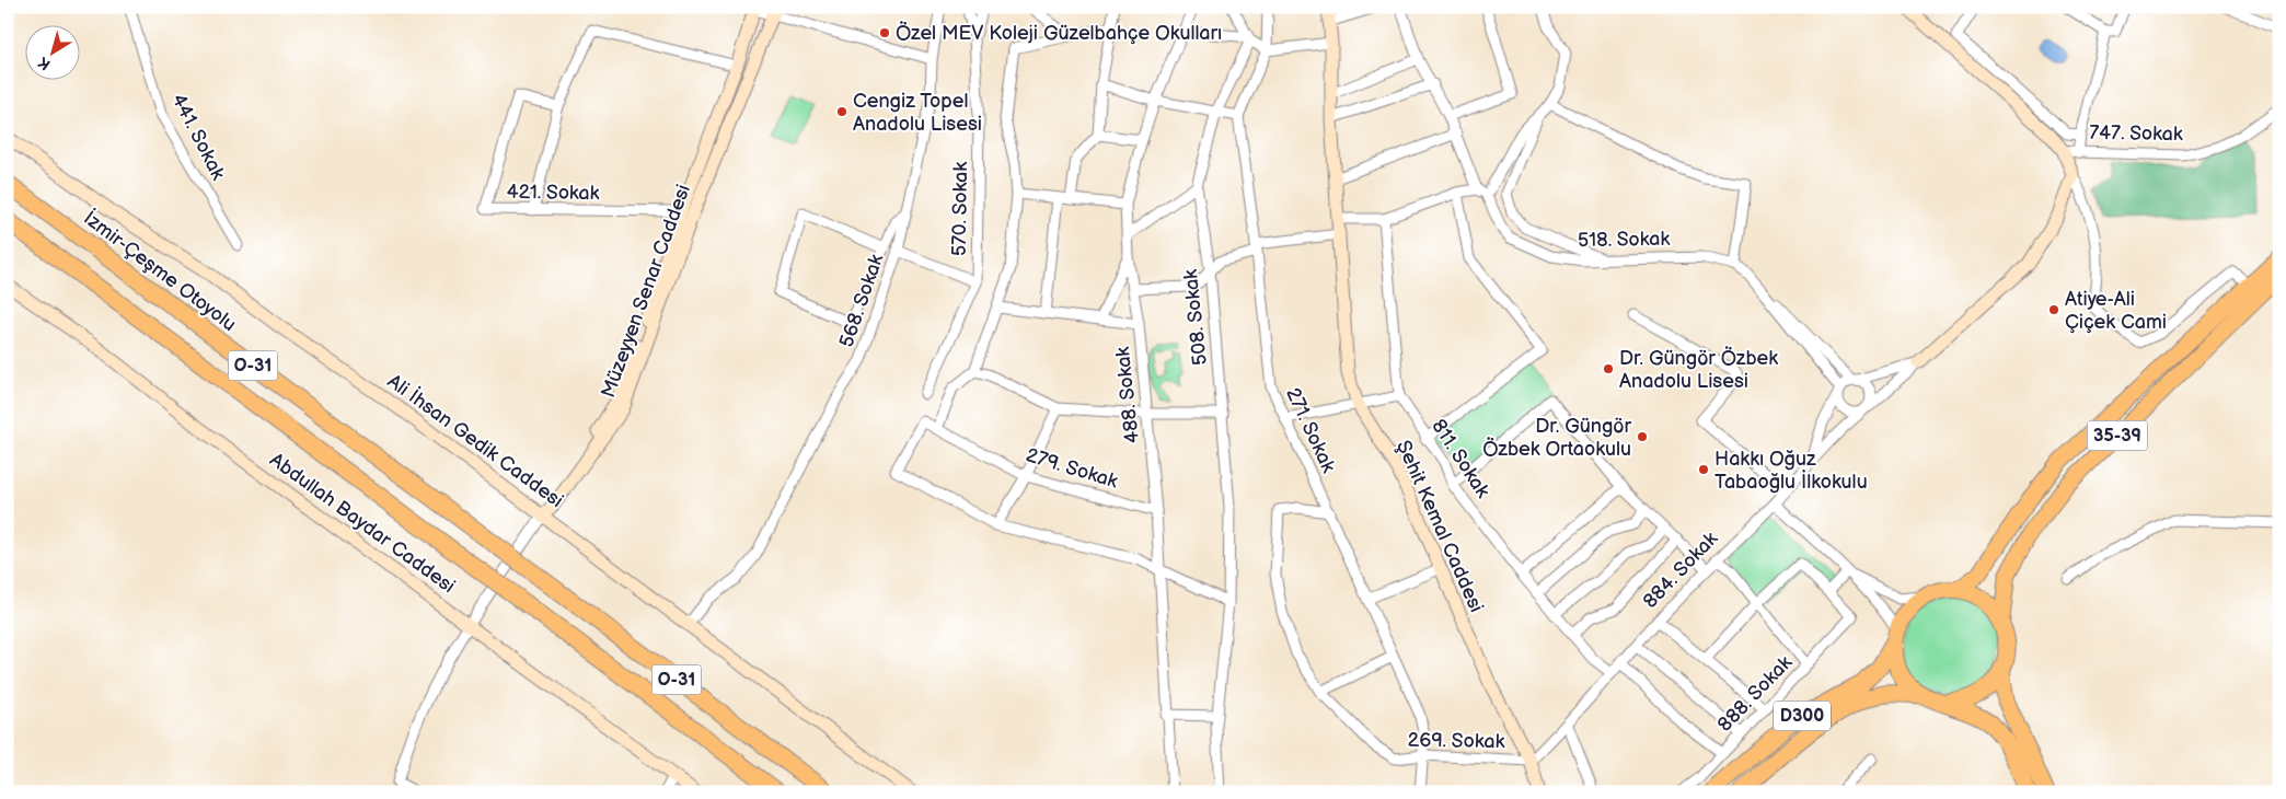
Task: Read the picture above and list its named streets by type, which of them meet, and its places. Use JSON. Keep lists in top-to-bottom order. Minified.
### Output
{"streets":{"highway":["İzmir-Çeşme Otoyolu","O-31","D300"],"main road":["747. Sokak","Müzeyyen Senar Caddesi","35-39","Ali İhsan Gedik Caddesi","Abdullah Baydar Caddesi","Şehit Kemal Caddesi","884. Sokak"],"street":["441. Sokak","421. Sokak","570. Sokak","518. Sokak","568. Sokak","508. Sokak","488. Sokak","271. Sokak","811. Sokak","279. Sokak","888. Sokak","269. Sokak"]},"crossings":[["421. Sokak","Müzeyyen Senar Caddesi"],["Müzeyyen Senar Caddesi","Ali İhsan Gedik Caddesi"],["568. Sokak","Ali İhsan Gedik Caddesi"],["488. Sokak","279. Sokak"],["271. Sokak","269. Sokak"],["35-39","D300"],["811. Sokak","884. Sokak"],["Şehit Kemal Caddesi","884. Sokak"],["Şehit Kemal Caddesi","269. Sokak"],["884. Sokak","269. Sokak"]],"places":["Özel MEV Koleji Güzelbahçe Okulları","Cengiz Topel Anadolu Lisesi","Atiye-Ali Çiçek Cami","Dr. Güngör Özbek Anadolu Lisesi","Dr. Güngör Özbek Ortaokulu","Hakkı Oğuz Tabaoğlu İlkokulu"],"north":"bottom left"}
